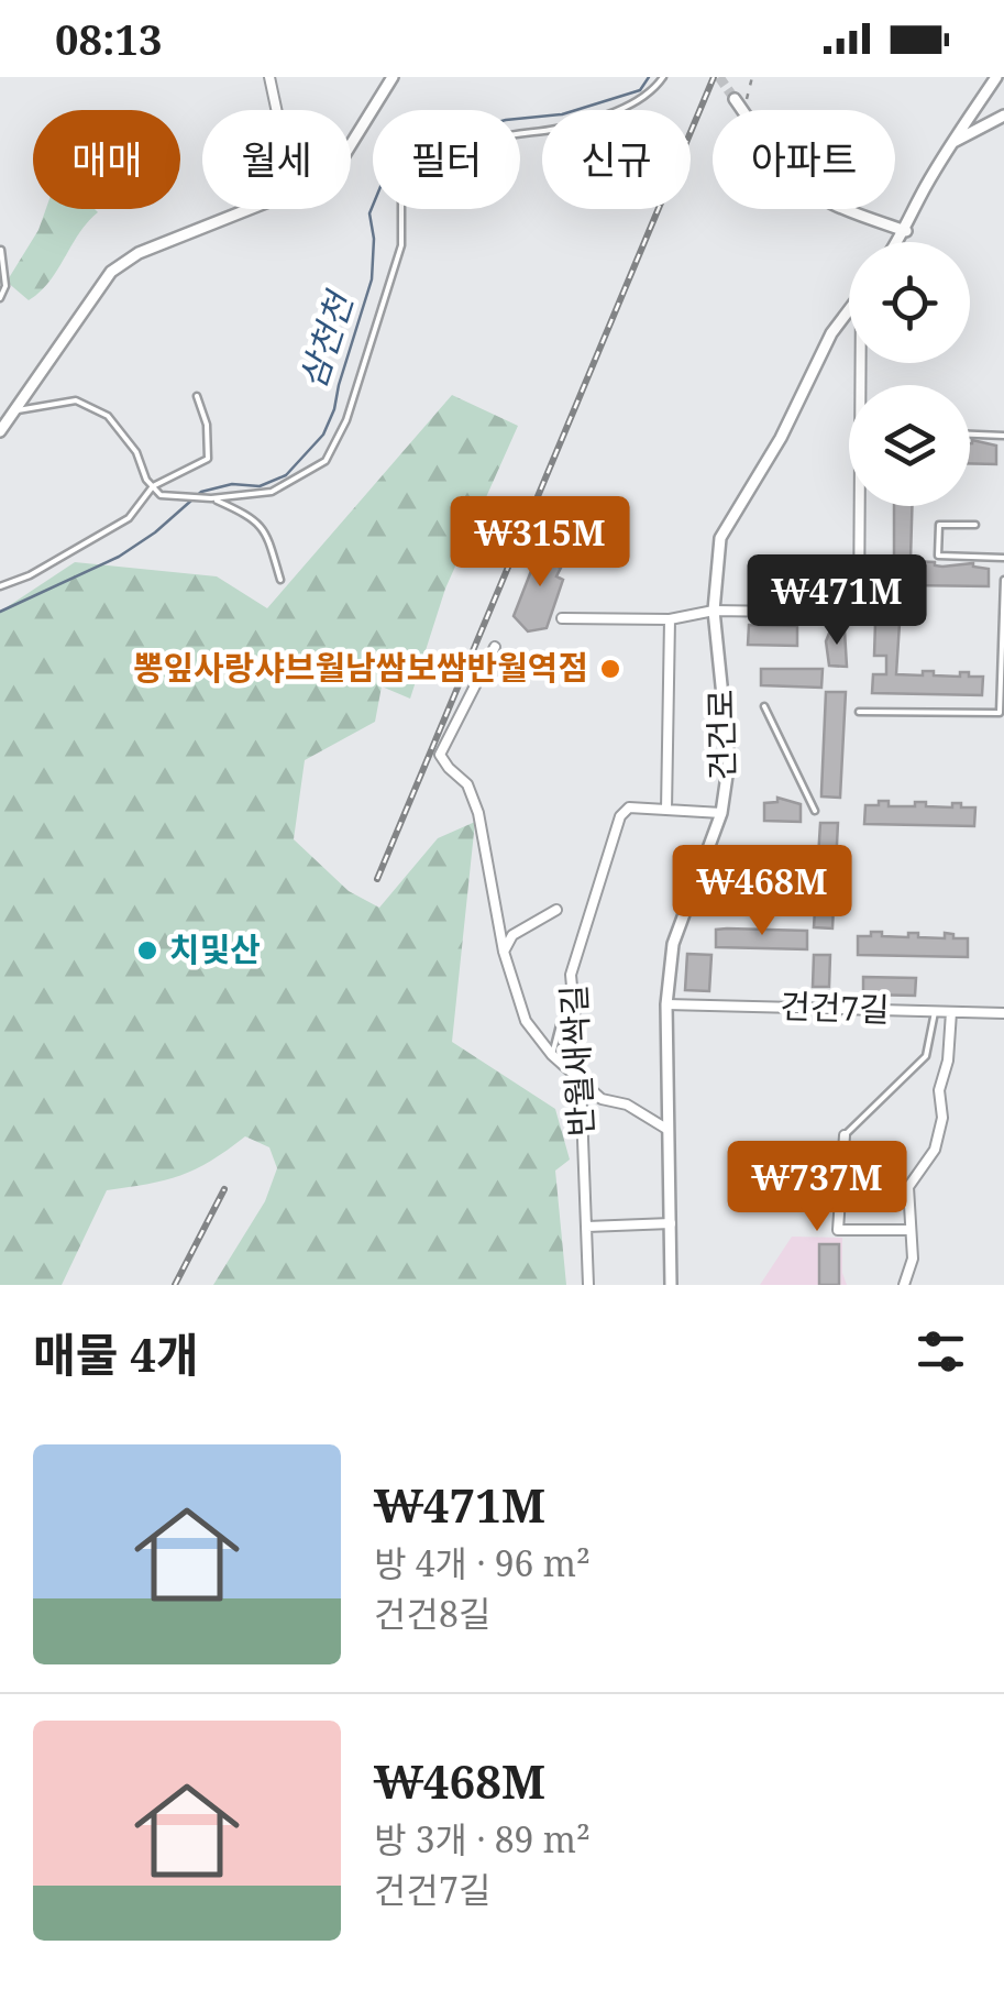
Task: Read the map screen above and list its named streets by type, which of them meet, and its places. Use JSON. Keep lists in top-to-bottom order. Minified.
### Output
{"streets":{"street":["건건로","건건7길","반월새싹길"]},"crossings":[["건건로","건건7길"],["건건로","반월새싹길"]],"water":["삼천천"],"places":["뽕잎사랑샤브월남쌈보쌈반월역점","치및산"],"page":{"status":"08:13","chip":["매매","월세","필터","신규","아파트"],"price":["₩315M","₩471M","₩468M","₩737M"],"heading":"매물 4개","list":[{"name":"₩471M","note":"방 4개 · 96 m² · 건건8길"},{"name":"₩468M","note":"방 3개 · 89 m² · 건건7길"}]}}
